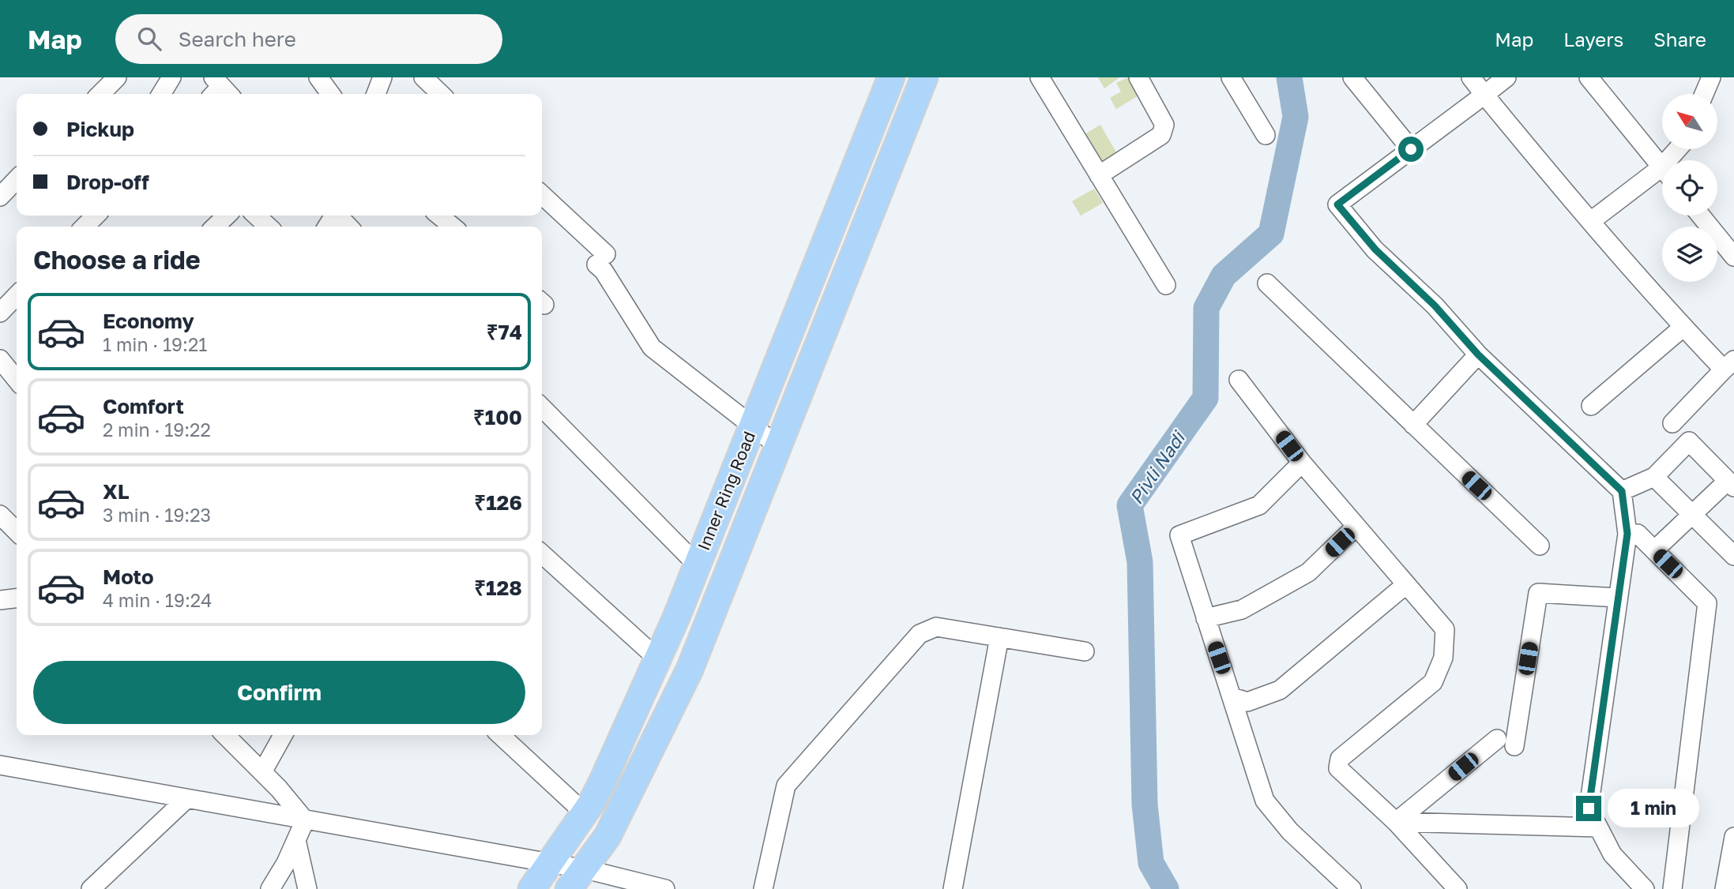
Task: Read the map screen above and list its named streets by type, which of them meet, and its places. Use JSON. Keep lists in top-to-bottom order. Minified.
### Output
{"streets":{"highway":["Inner Ring Road"]},"water":["Pivli Nadi"],"north":"top left","page":{"header":"Map","search":"Search here","nav":["Map","Layers","Share"],"banner":["Pickup","Drop-off"],"heading":"Choose a ride","list":[{"name":"Economy","note":"1 min · 19:21","value":"₹74"},{"name":"Comfort","note":"2 min · 19:22","value":"₹100"},{"name":"XL","note":"3 min · 19:23","value":"₹126"},{"name":"Moto","note":"4 min · 19:24","value":"₹128"}],"buttons":"Confirm","bubble":"1 min"}}
